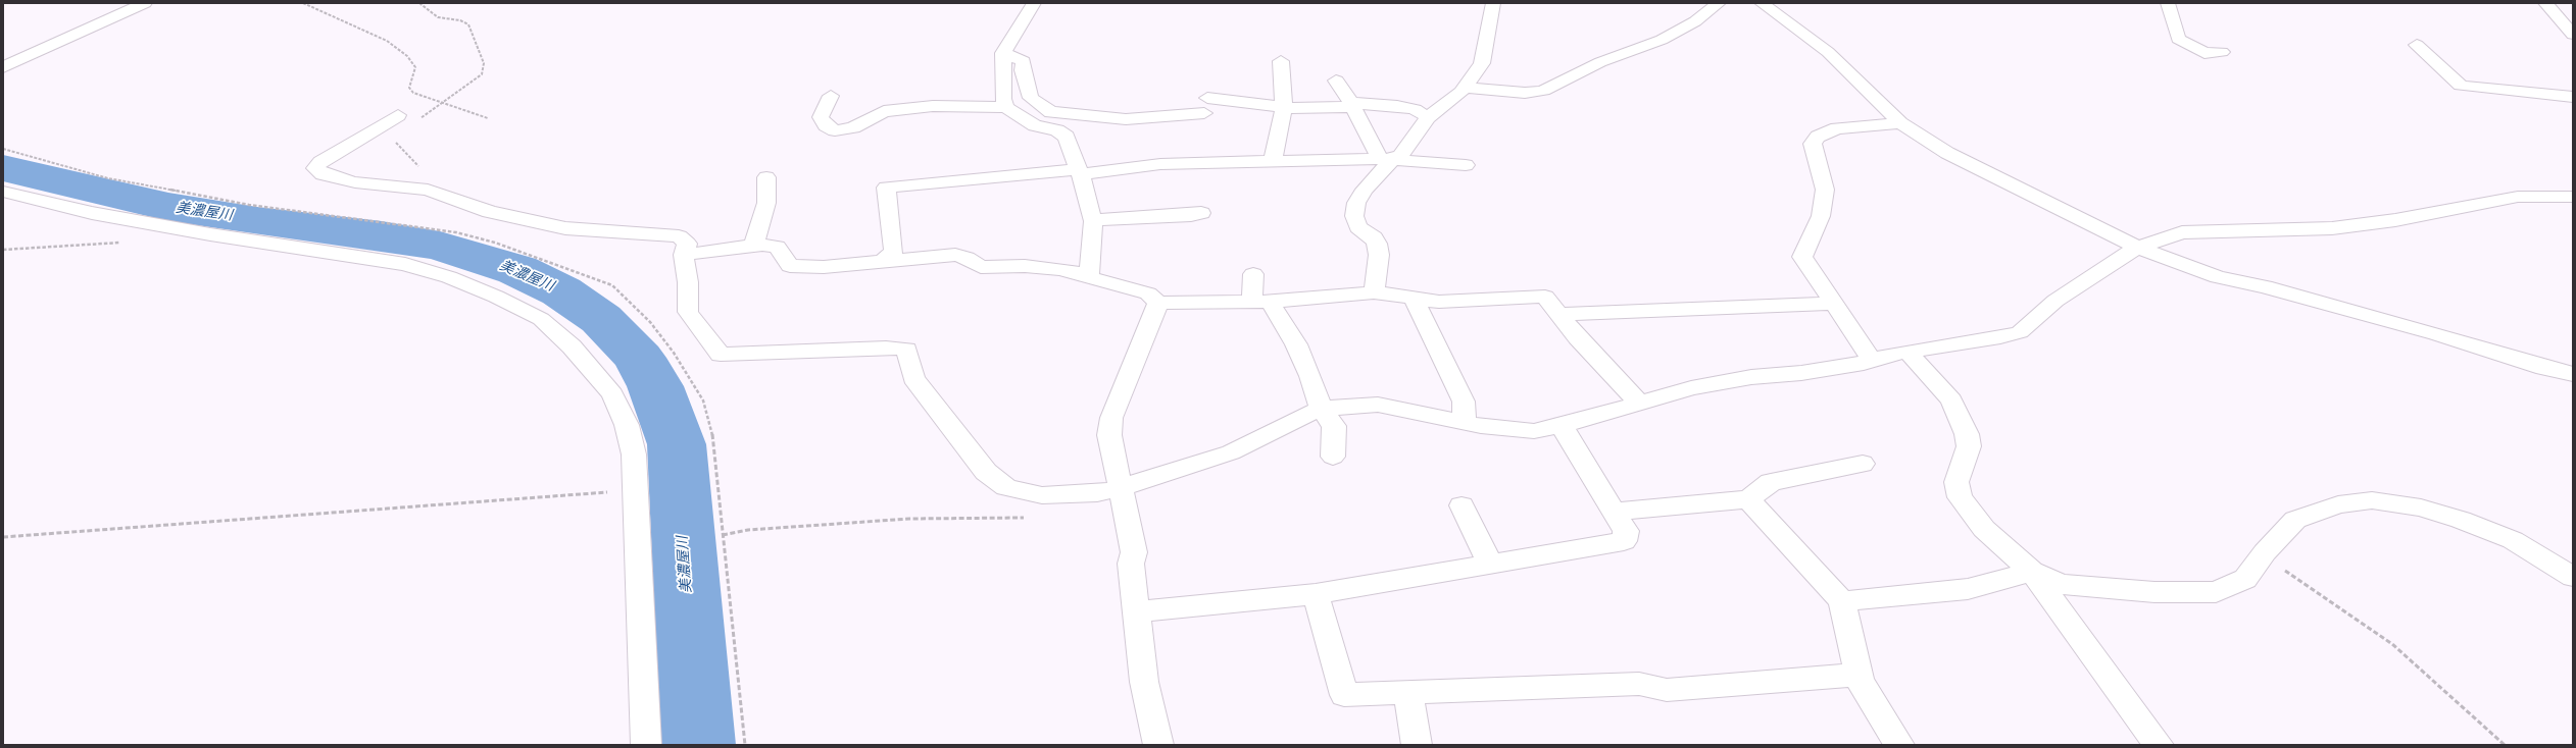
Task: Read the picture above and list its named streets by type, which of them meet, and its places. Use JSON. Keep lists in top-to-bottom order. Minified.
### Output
{"water":["美濃屋川"]}
